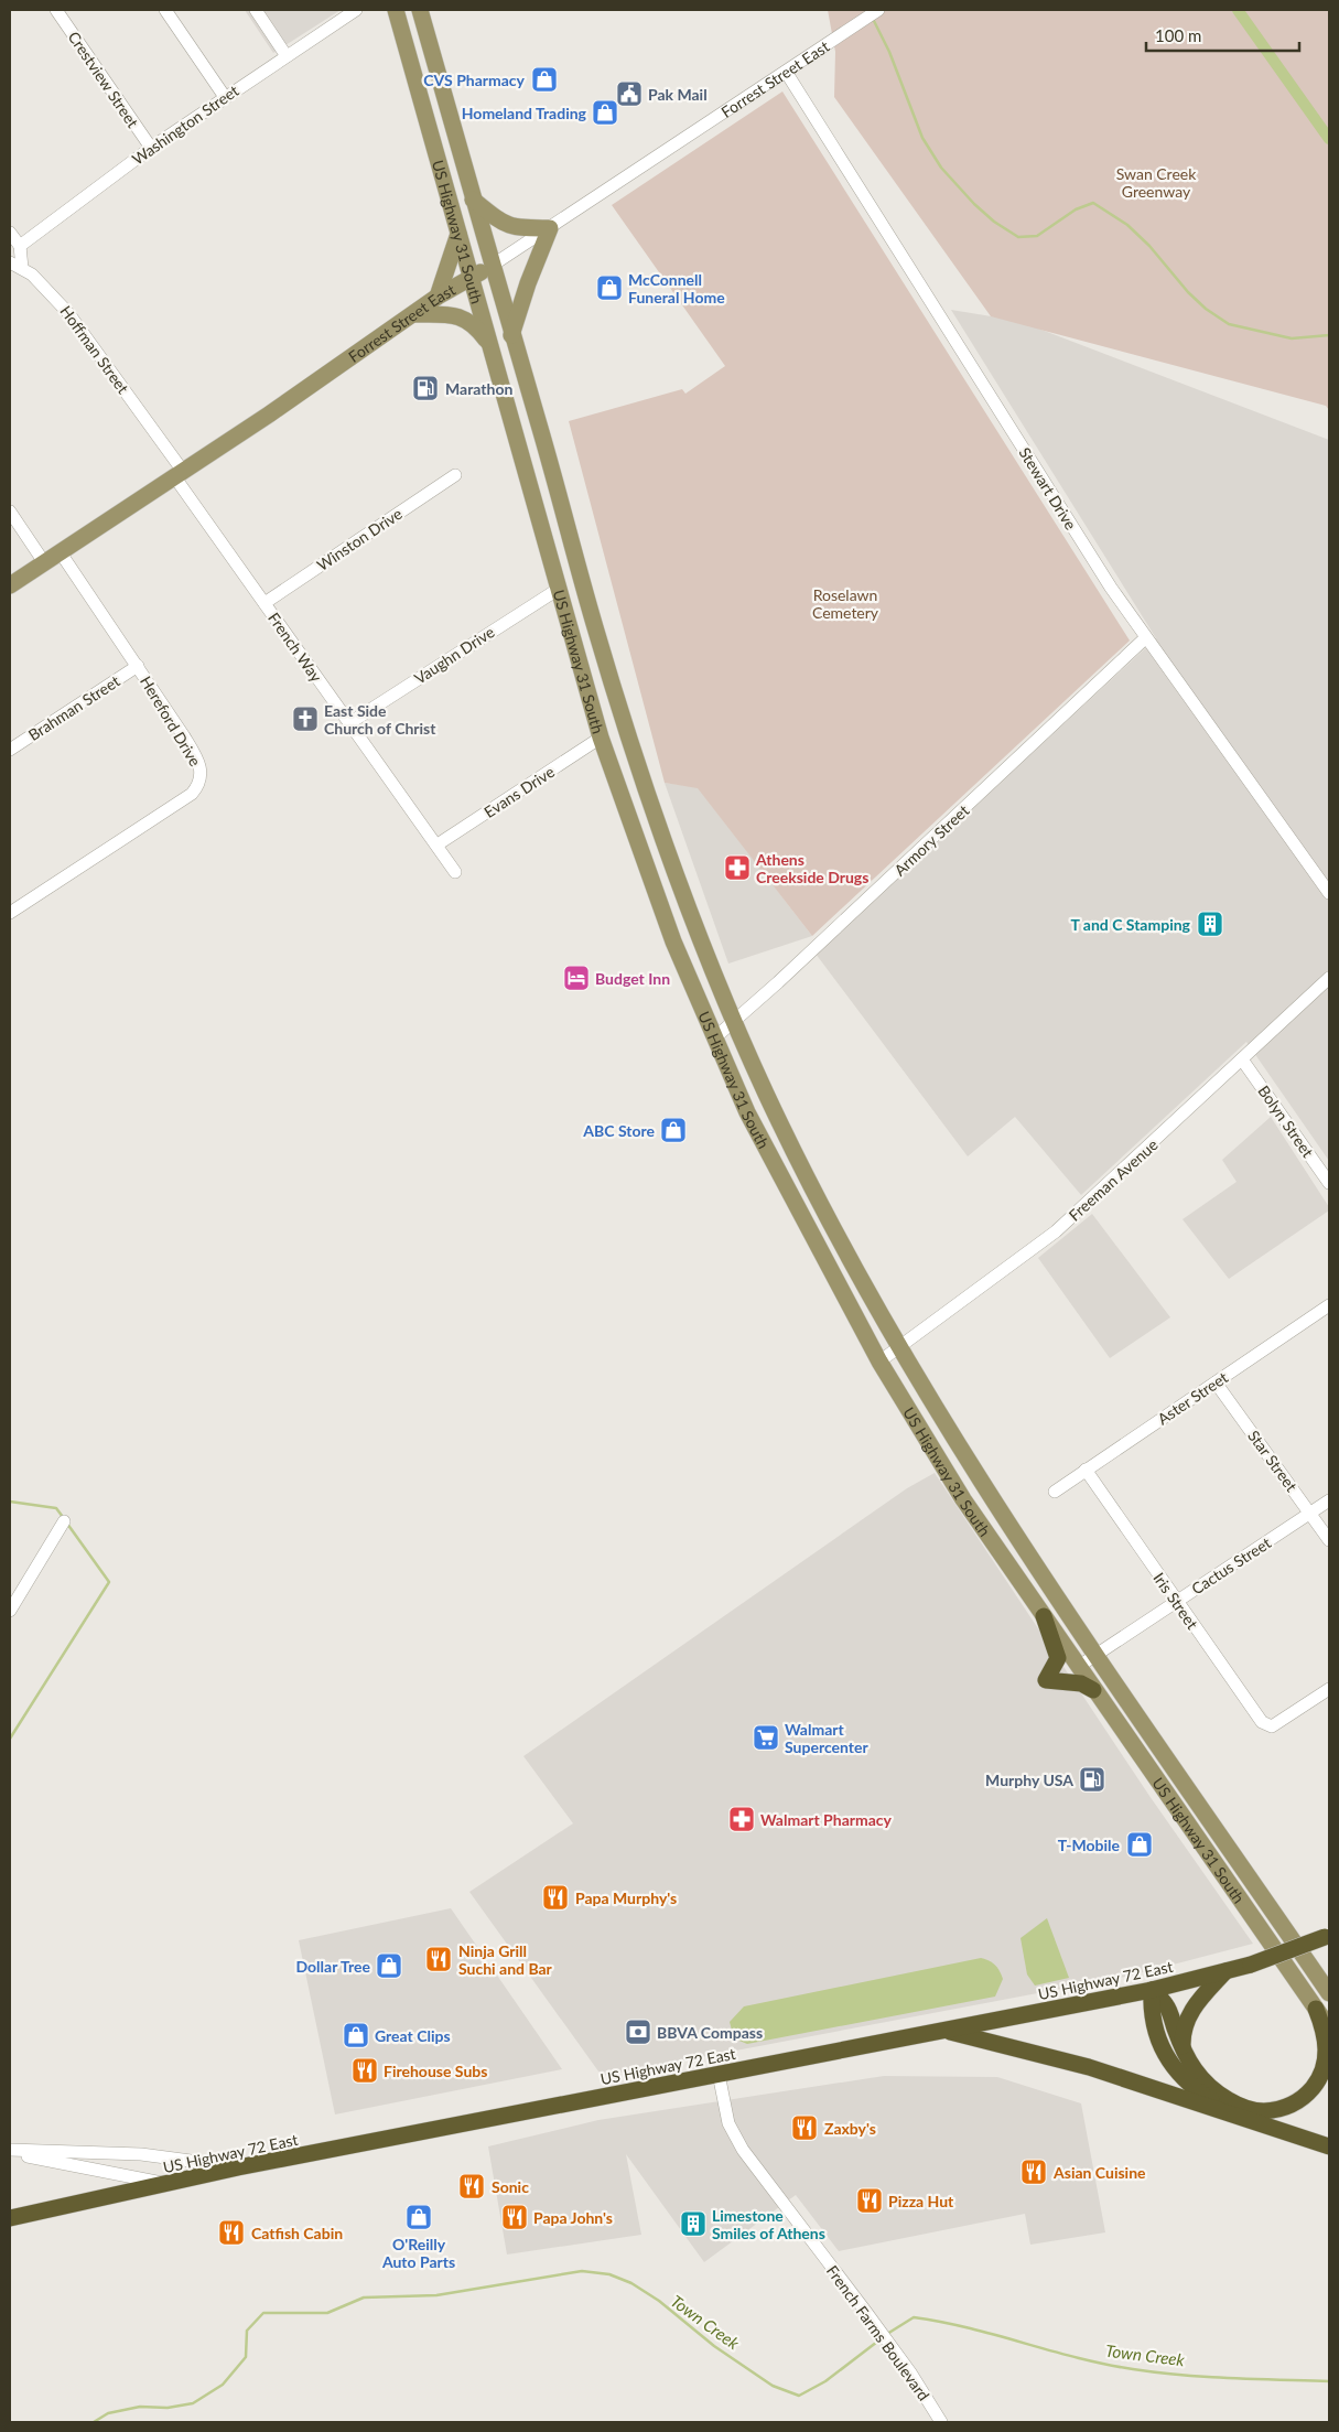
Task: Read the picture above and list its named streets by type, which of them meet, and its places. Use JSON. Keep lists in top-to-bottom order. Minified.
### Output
{"streets":{"highway":["US Highway 72 East"],"main road":["Forrest Street East","US Highway 31 South"],"street":["Crestview Street","Washington Street","Hoffman Street","Stewart Drive","Winston Drive","French Way","Vaughn Drive","Brahman Street","Hereford Drive","Evans Drive","Armory Street","Bolyn Street","Freeman Avenue","Aster Street","Star Street","Cactus Street","Iris Street","French Farms Boulevard"]},"crossings":[["Forrest Street East","US Highway 31 South"],["Forrest Street East","Hoffman Street"],["Forrest Street East","Stewart Drive"],["Forrest Street East","French Way"],["Forrest Street East","Hereford Drive"],["Crestview Street","Washington Street"],["US Highway 31 South","Vaughn Drive"],["US Highway 31 South","Evans Drive"],["US Highway 31 South","Armory Street"],["US Highway 31 South","Freeman Avenue"],["US Highway 31 South","Cactus Street"],["Hoffman Street","French Way"],["Stewart Drive","Armory Street"],["Winston Drive","French Way"],["French Way","Vaughn Drive"],["French Way","Evans Drive"],["Brahman Street","Hereford Drive"],["Bolyn Street","Freeman Avenue"],["Aster Street","Star Street"],["Aster Street","Iris Street"],["Star Street","Cactus Street"],["Cactus Street","Iris Street"],["US Highway 72 East","French Farms Boulevard"]],"water":["Town Creek"],"parks":["Swan Creek Greenway","Roselawn Cemetery"],"places":{"shop":["CVS Pharmacy","Homeland Trading","McConnell Funeral Home","ABC Store","T-Mobile","Dollar Tree","Great Clips","O'Reilly Auto Parts"],"public building":["Pak Mail"],"fuel station":["Marathon","Murphy USA"],"church":["East Side Church of Christ"],"pharmacy":["Athens Creekside Drugs","Walmart Pharmacy"],"building":["T and C Stamping","Limestone Smiles of Athens"],"hotel":["Budget Inn"],"supermarket":["Walmart Supercenter"],"restaurant":["Papa Murphy's","Ninja Grill Suchi and Bar","Firehouse Subs","Zaxby's","Asian Cuisine","Sonic","Pizza Hut","Papa John's","Catfish Cabin"],"bank":["BBVA Compass"]},"scale_bar":"100 m"}
